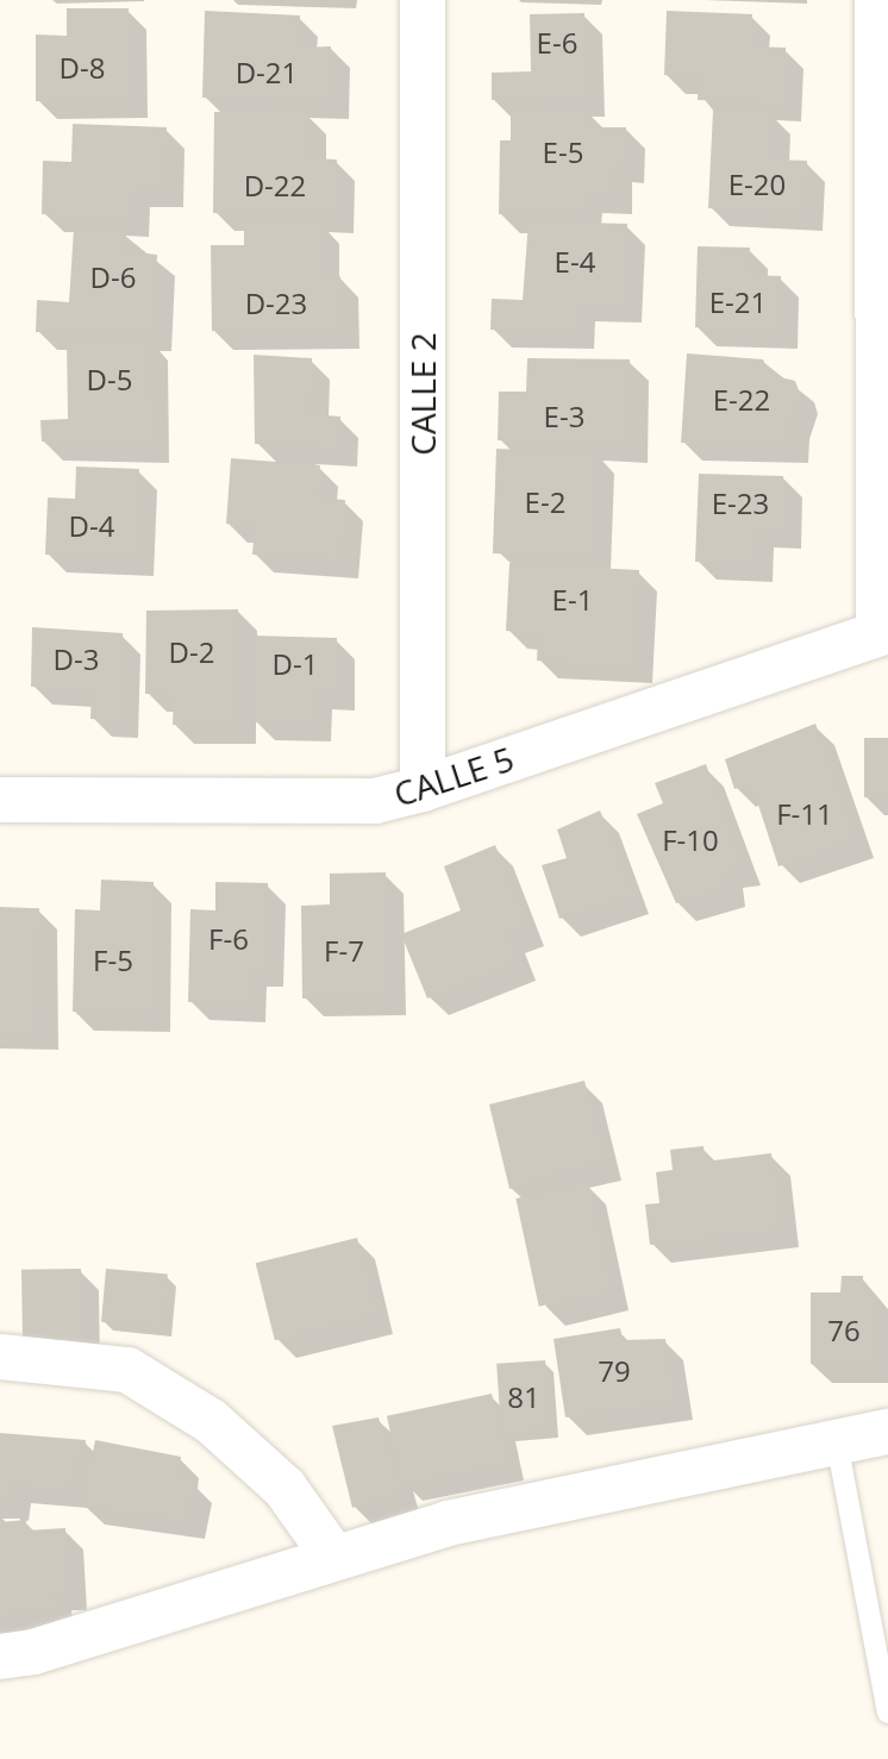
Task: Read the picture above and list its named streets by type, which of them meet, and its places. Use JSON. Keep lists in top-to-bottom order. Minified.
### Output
{"streets":{"street":["CALLE 2","CALLE 5"]},"crossings":[["CALLE 2","CALLE 5"]],"house_numbers":["E-6","D-8","D-21","E-5","E-20","D-22","E-4","D-6","E-21","D-23","D-5","E-22","E-3","E-2","E-23","D-4","E-1","D-2","D-3","D-1","F-11","F-10","F-6","F-7","F-5","76","79","81"]}
